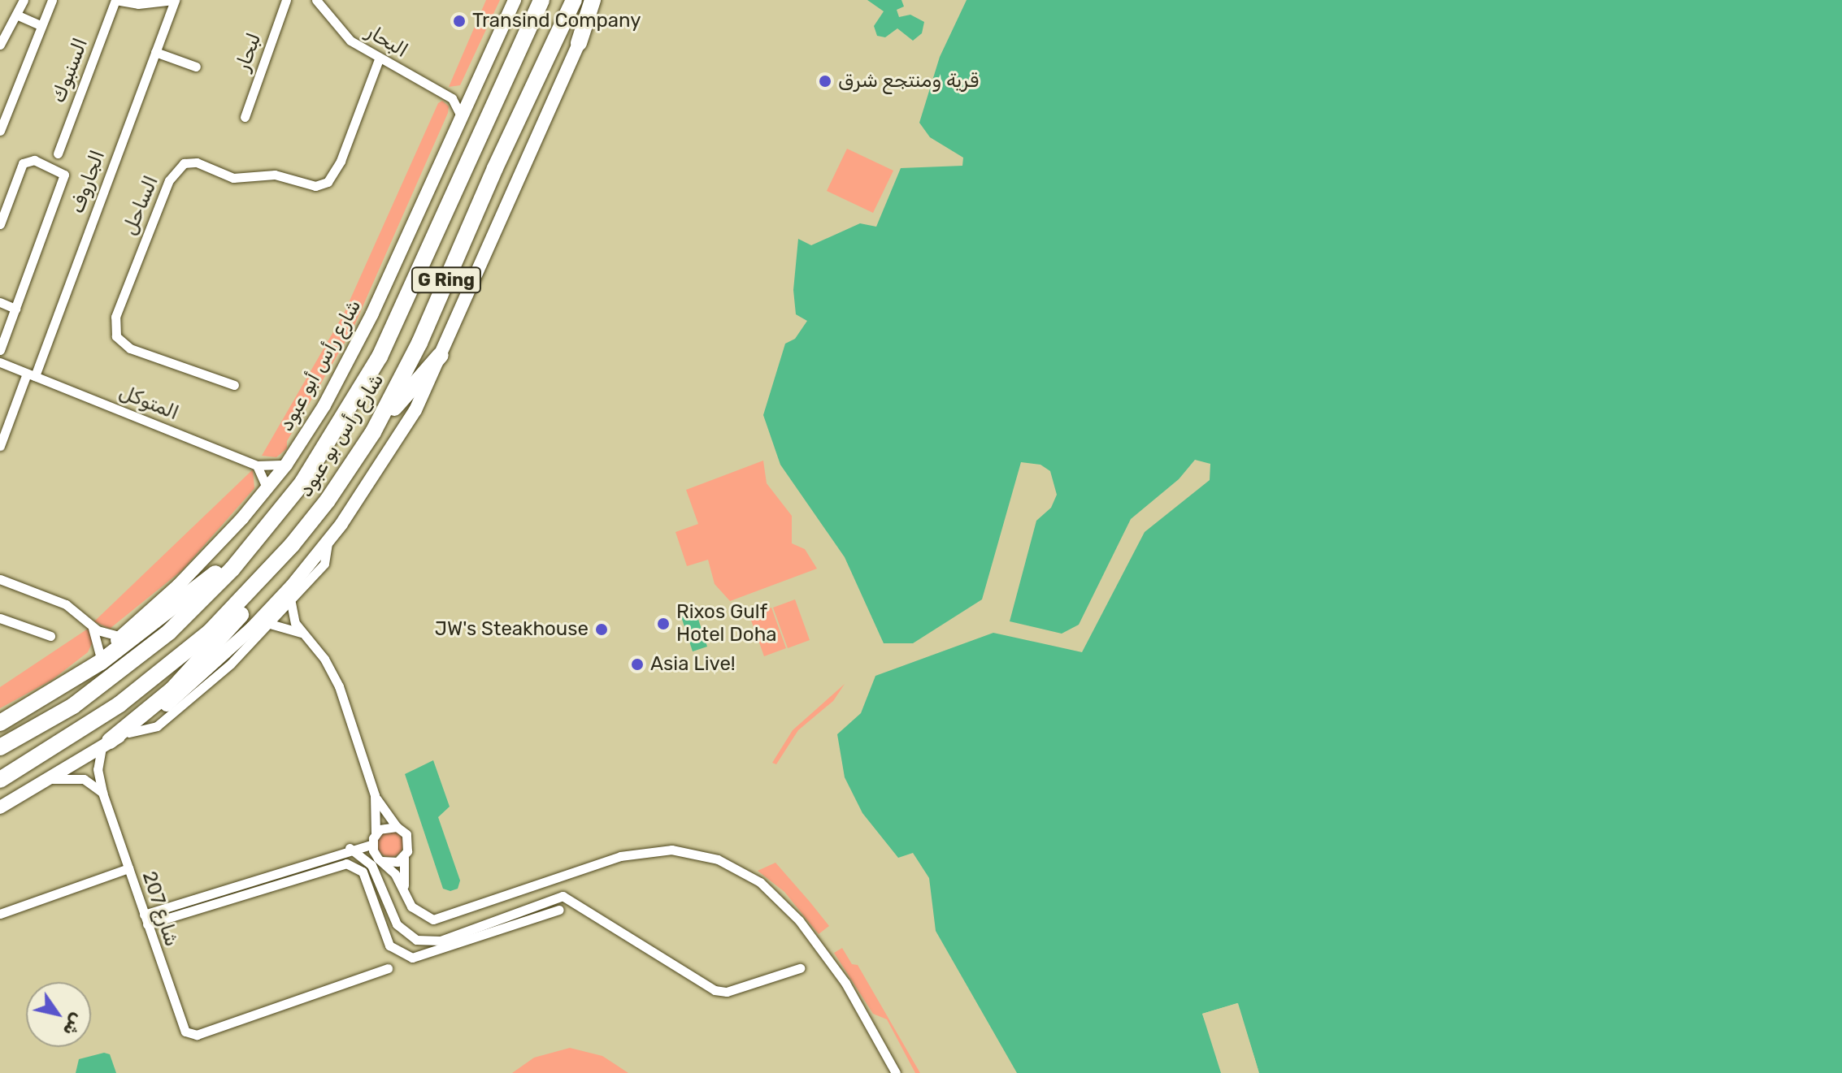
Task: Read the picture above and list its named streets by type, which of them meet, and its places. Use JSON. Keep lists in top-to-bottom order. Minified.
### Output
{"streets":{"highway":["G Ring","شارع رأس بو عبود"],"street":["البحار","لبحار","السنبوك","الجاروف","الساحل","شارع رأس أبو عبود","المتوكل","شارع 207"]},"crossings":[["البحار","الساحل"],["الجاروف","المتوكل"],["شارع رأس أبو عبود","المتوكل"]],"places":["Transind Company","قرية ومنتجع شرق","Rixos Gulf Hotel Doha","JW's Steakhouse","Asia Live!"],"north":"bottom right"}
